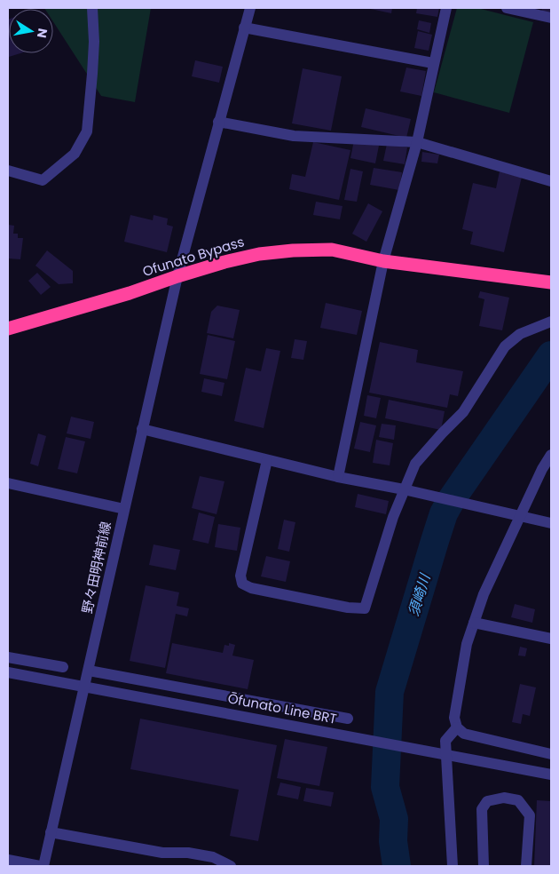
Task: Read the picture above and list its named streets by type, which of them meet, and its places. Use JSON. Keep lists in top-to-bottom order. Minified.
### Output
{"streets":{"highway":["Ofunato Bypass"],"street":["野々田明神前線","Ōfunato Line BRT"]},"crossings":[["Ofunato Bypass","野々田明神前線"],["野々田明神前線","Ōfunato Line BRT"]],"water":["須崎川"],"north":"right"}
